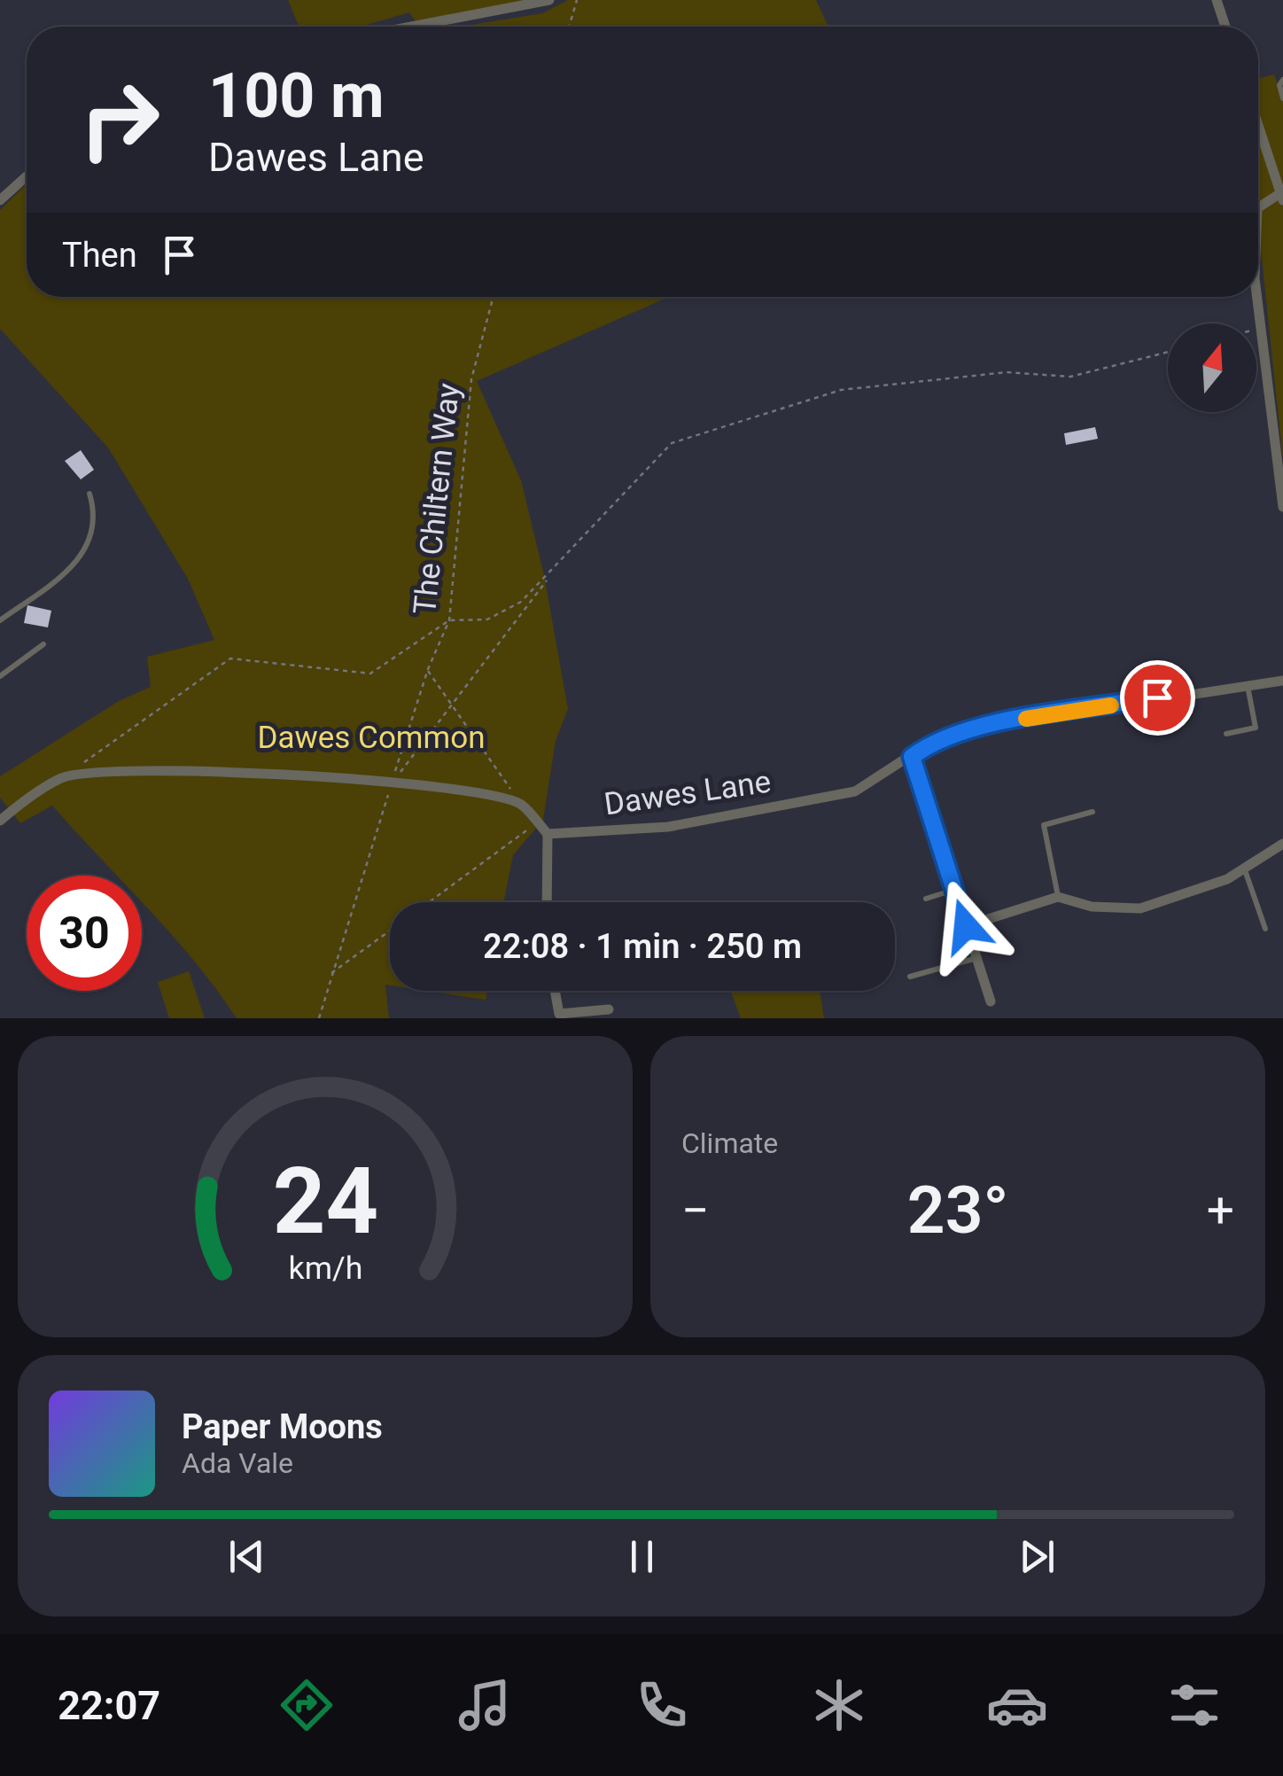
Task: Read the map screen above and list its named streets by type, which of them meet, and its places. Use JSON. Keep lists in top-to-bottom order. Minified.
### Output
{"streets":{"street":["Dawes Lane"],"path":["The Chiltern Way"]},"parks":["Dawes Common"],"north":"top","page":{"turn":["100 m","Dawes Lane"],"then":"Then","limit":"30","trip":"22:08 · 1 min · 250 m","tile":"Climate","heat":["−","23°","+"],"song":["Paper Moons","Ada Vale"],"tabs":"22:07","gauge":["24","km/h"]}}
